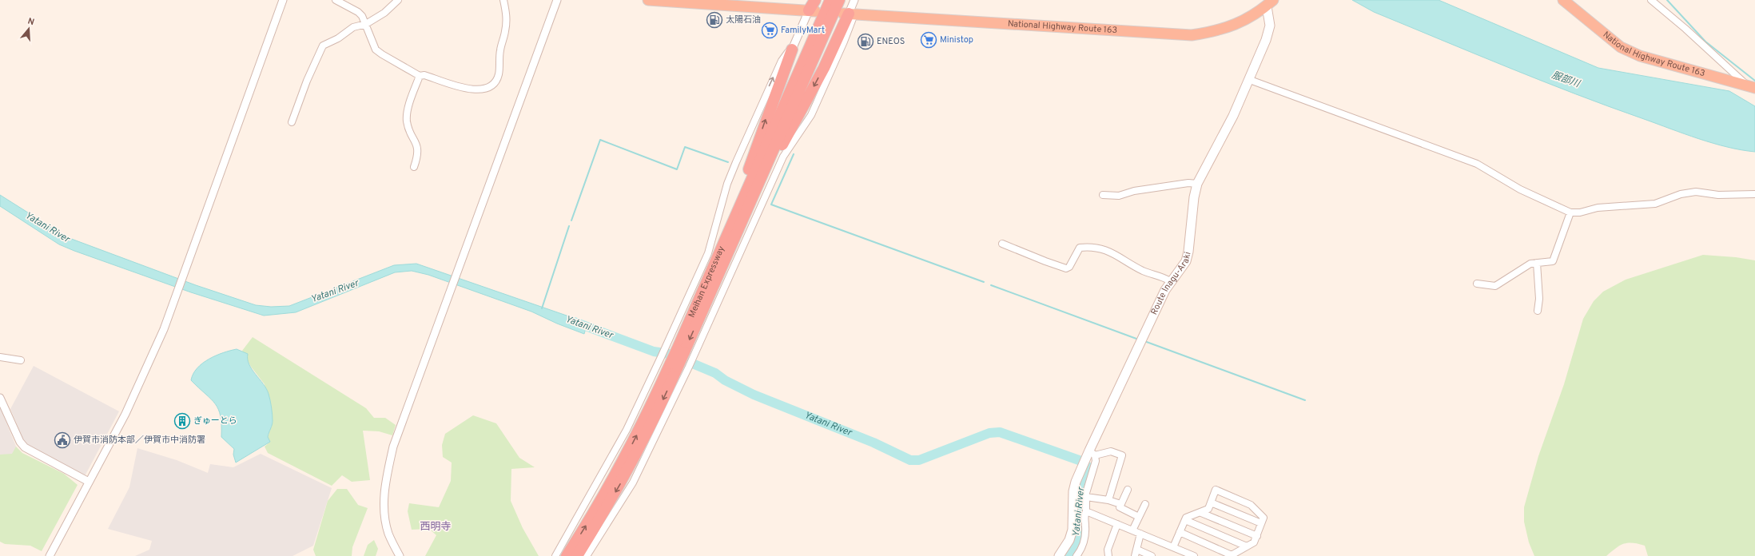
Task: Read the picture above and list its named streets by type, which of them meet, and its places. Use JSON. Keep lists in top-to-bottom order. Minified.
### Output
{"streets":{"highway":["National Highway Route 163","Meihan Expressway"],"main road":["Route Inagu-Araki"]},"crossings":[["National Highway Route 163","Route Inagu-Araki"]],"districts":["西明寺"],"water":["服部川","Yatani River"],"places":{"fuel station":["太陽石油","ENEOS"],"supermarket":["FamilyMart","Ministop"],"building":["ぎゅーとら"],"public building":["伊賀市消防本部／伊賀市中消防署"]},"north":"top"}
